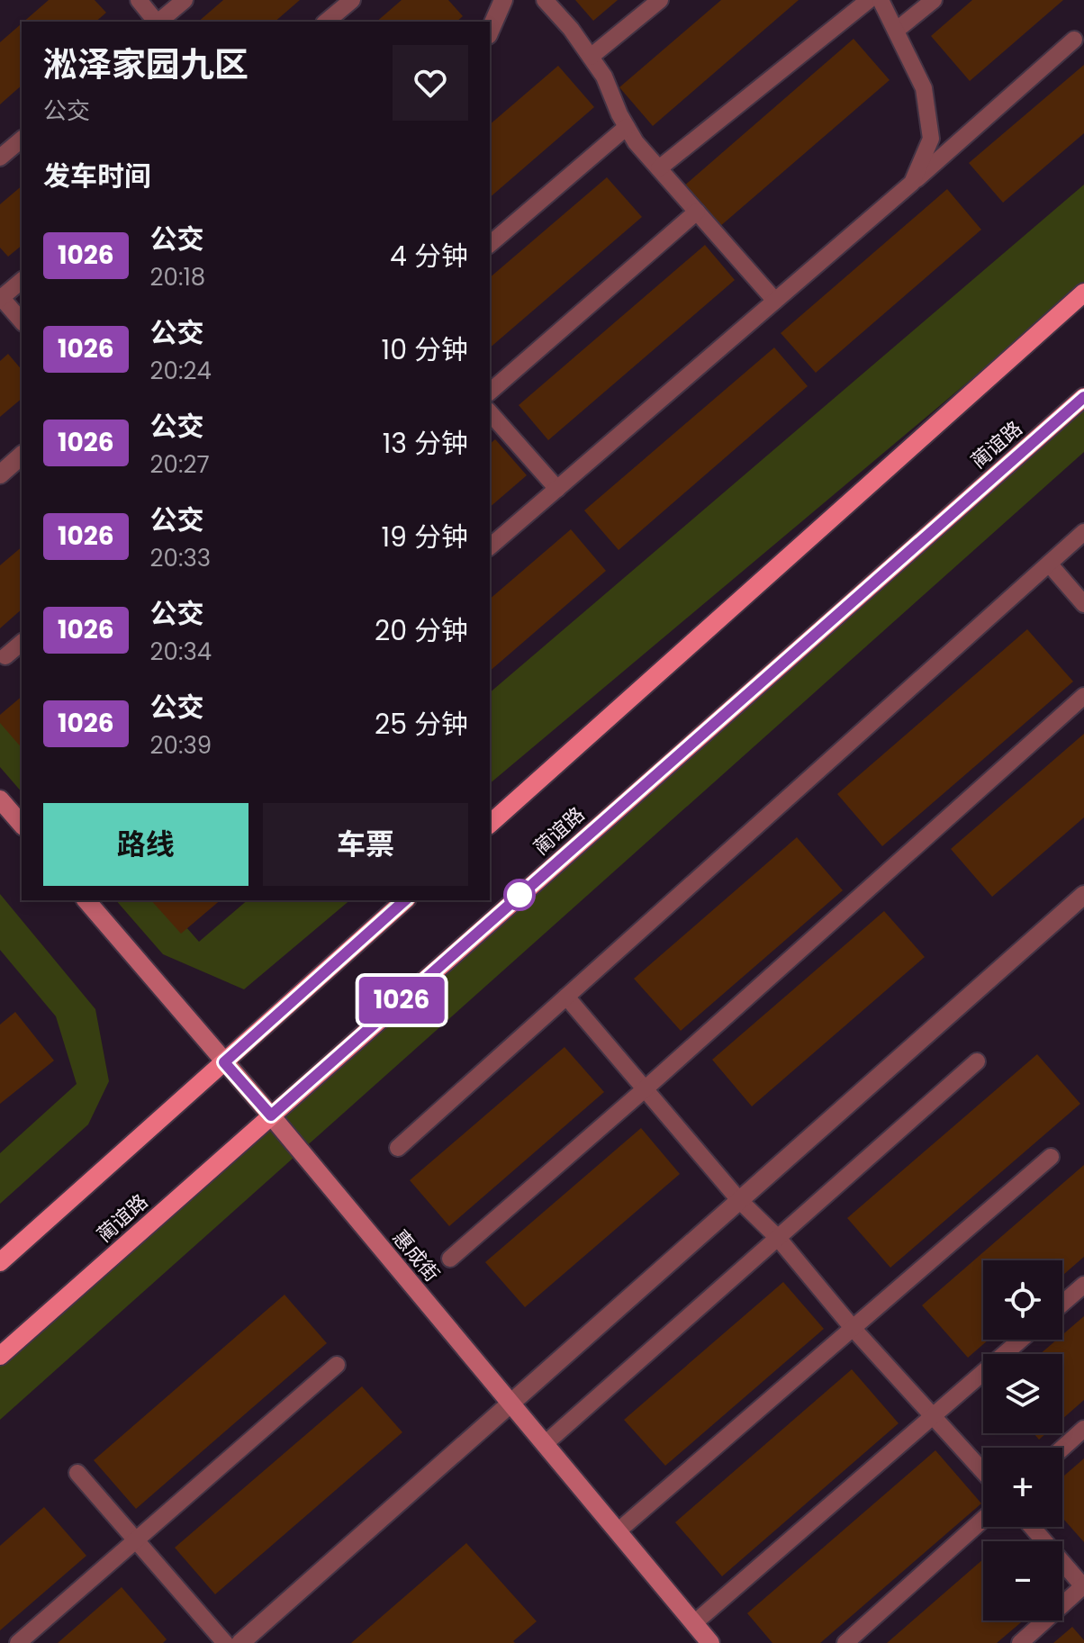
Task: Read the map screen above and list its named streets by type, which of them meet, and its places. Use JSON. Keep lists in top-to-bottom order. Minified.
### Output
{"streets":{"main road":["蔺谊路"],"street":["惠成街"]},"crossings":[["蔺谊路","惠成街"]],"lines":["bus line 1026"],"page":{"on_map":"1026","heading":[["淞泽家园九区","公交"],"发车时间"],"list":[{"mark":"1026","name":"公交","note":"20:18","value":"4 分钟"},{"mark":"1026","name":"公交","note":"20:24","value":"10 分钟"},{"mark":"1026","name":"公交","note":"20:27","value":"13 分钟"},{"mark":"1026","name":"公交","note":"20:33","value":"19 分钟"},{"mark":"1026","name":"公交","note":"20:34","value":"20 分钟"},{"mark":"1026","name":"公交","note":"20:39","value":"25 分钟"}],"buttons":["路线","车票"],"map_buttons":["+","−"]}}
